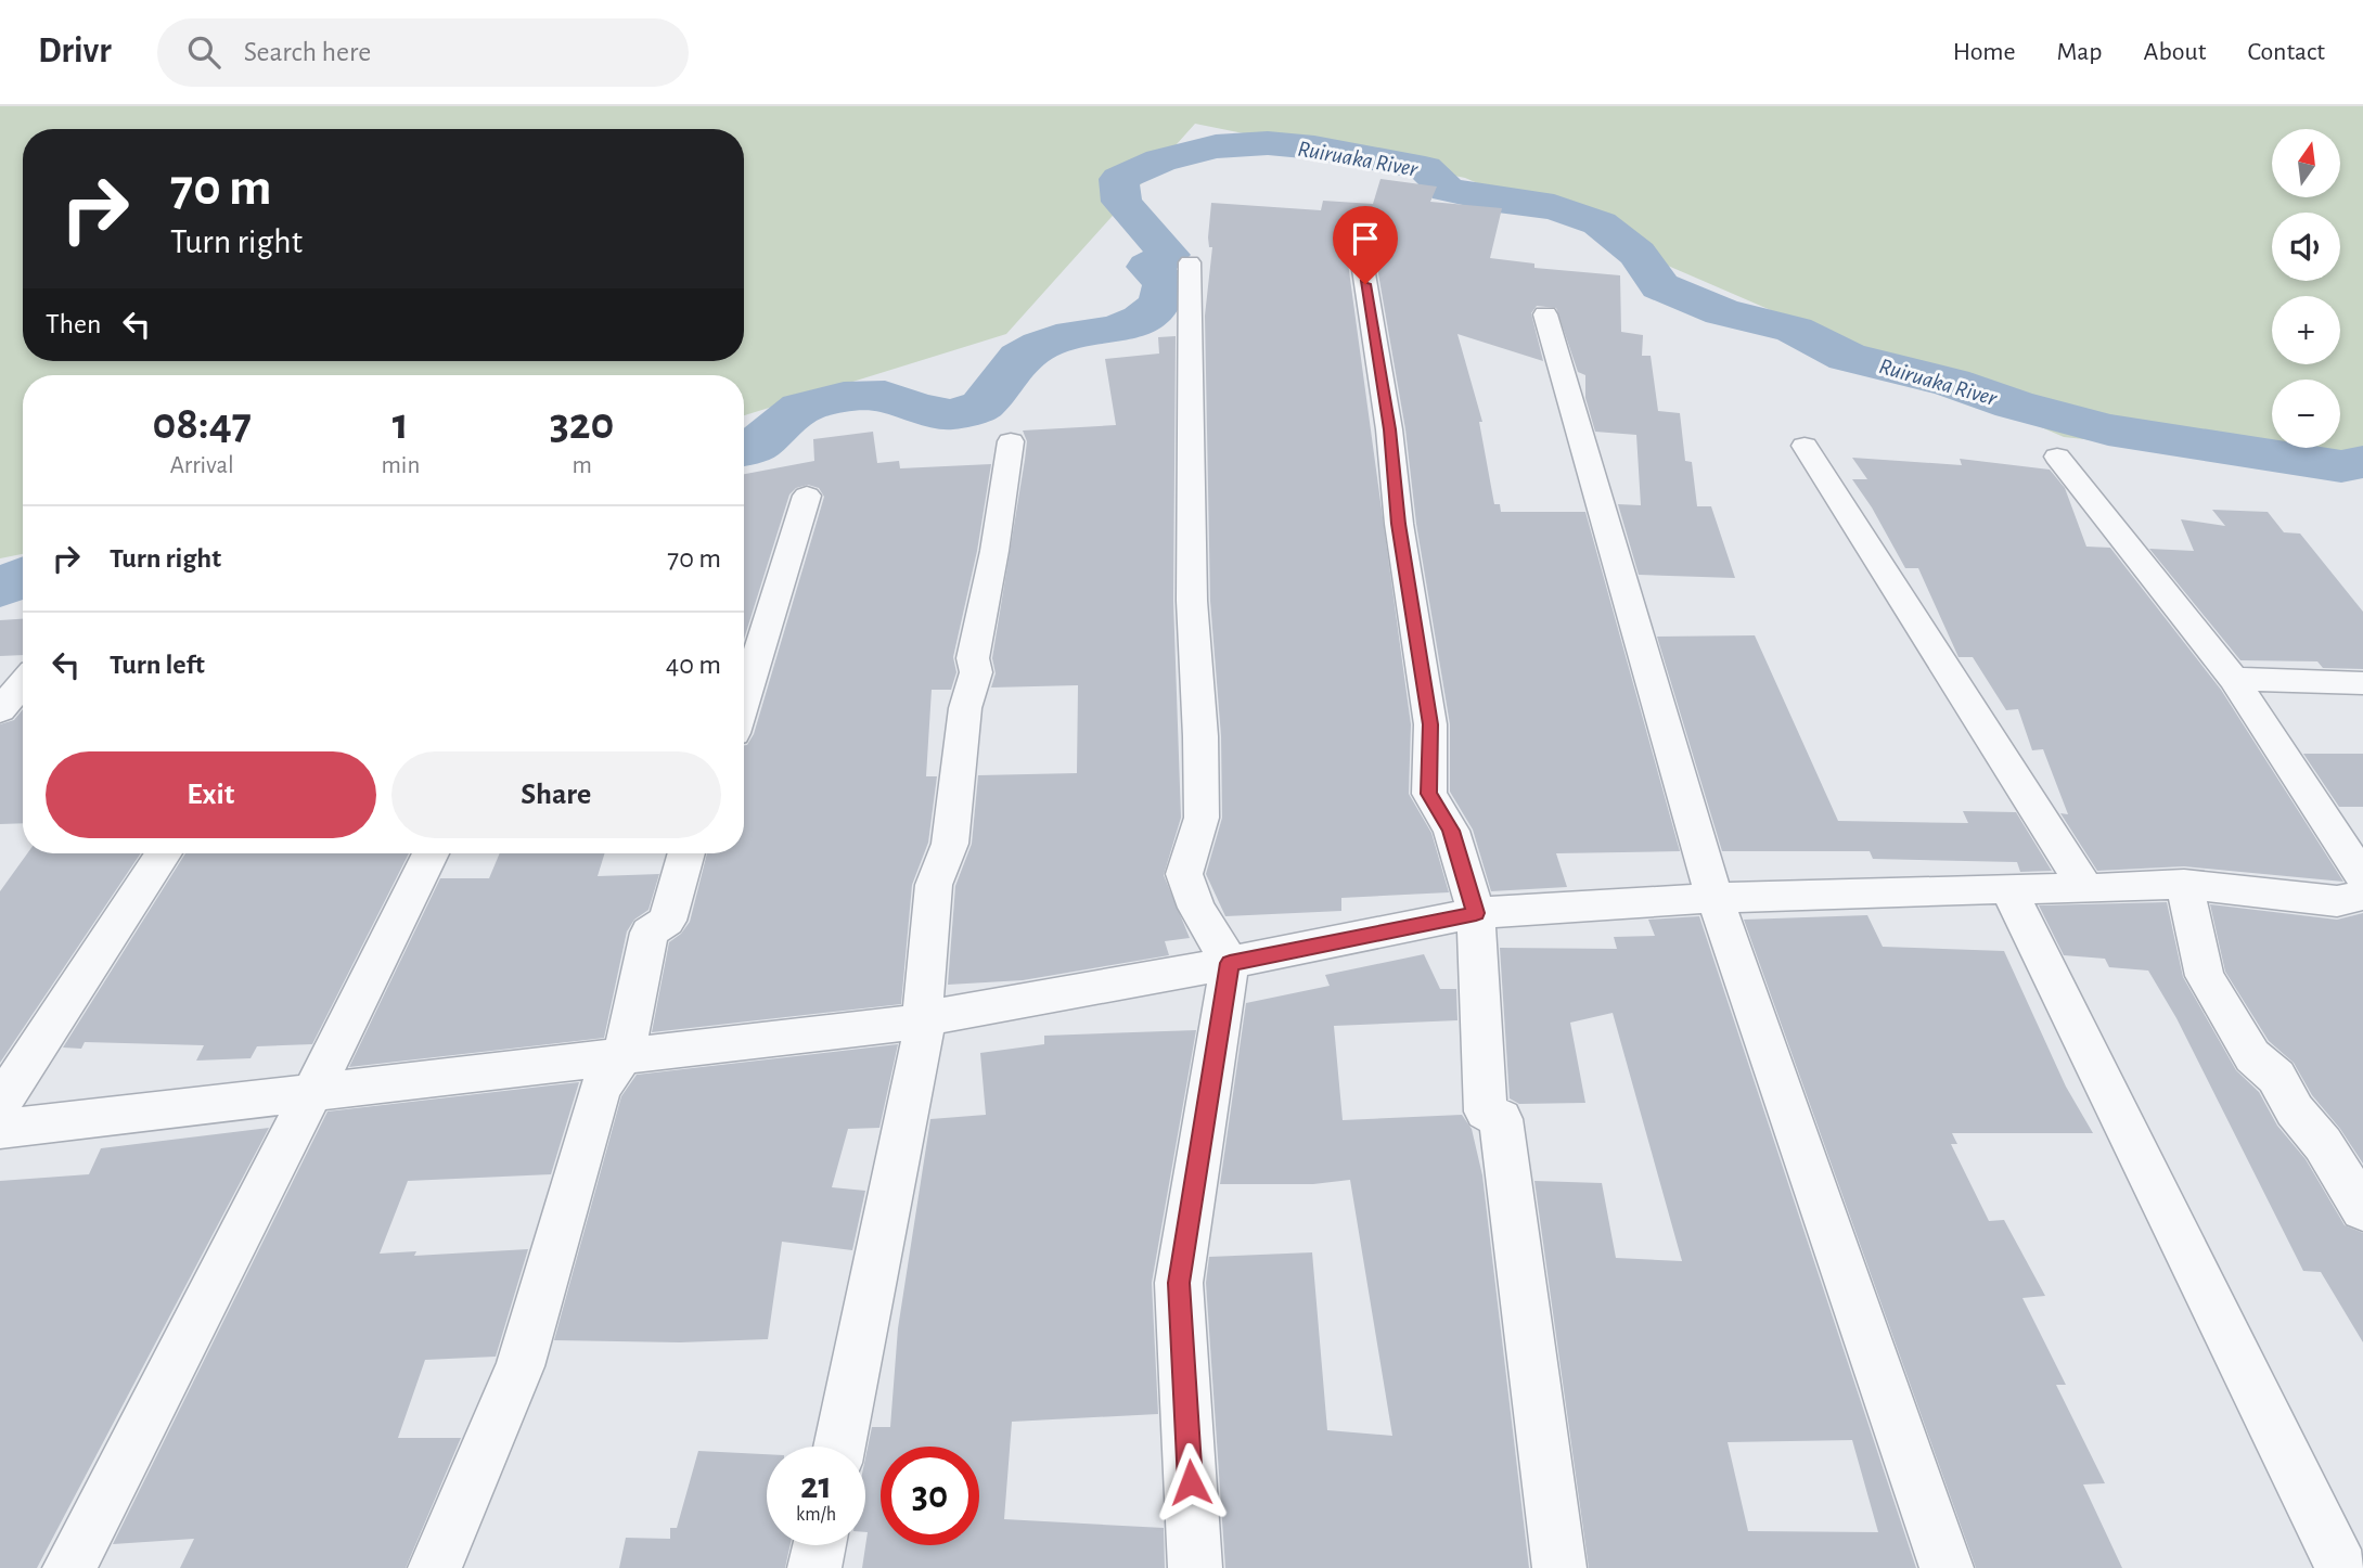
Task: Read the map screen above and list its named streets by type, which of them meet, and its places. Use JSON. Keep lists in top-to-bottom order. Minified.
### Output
{"water":["Ruiruaka River"],"north":"top","page":{"header":"Drivr","search":"Search here","nav":["Home","Map","About","Contact"],"map_buttons":["+","−"],"turn":["70 m","Turn right"],"then":"Then","eta":["08:47","Arrival","1","min","320","m"],"list":[{"name":"Turn right","value":"70 m"},{"name":"Turn left","value":"40 m"}],"buttons":["Exit","Share"],"speed":"21 km/h","limit":"30"}}
